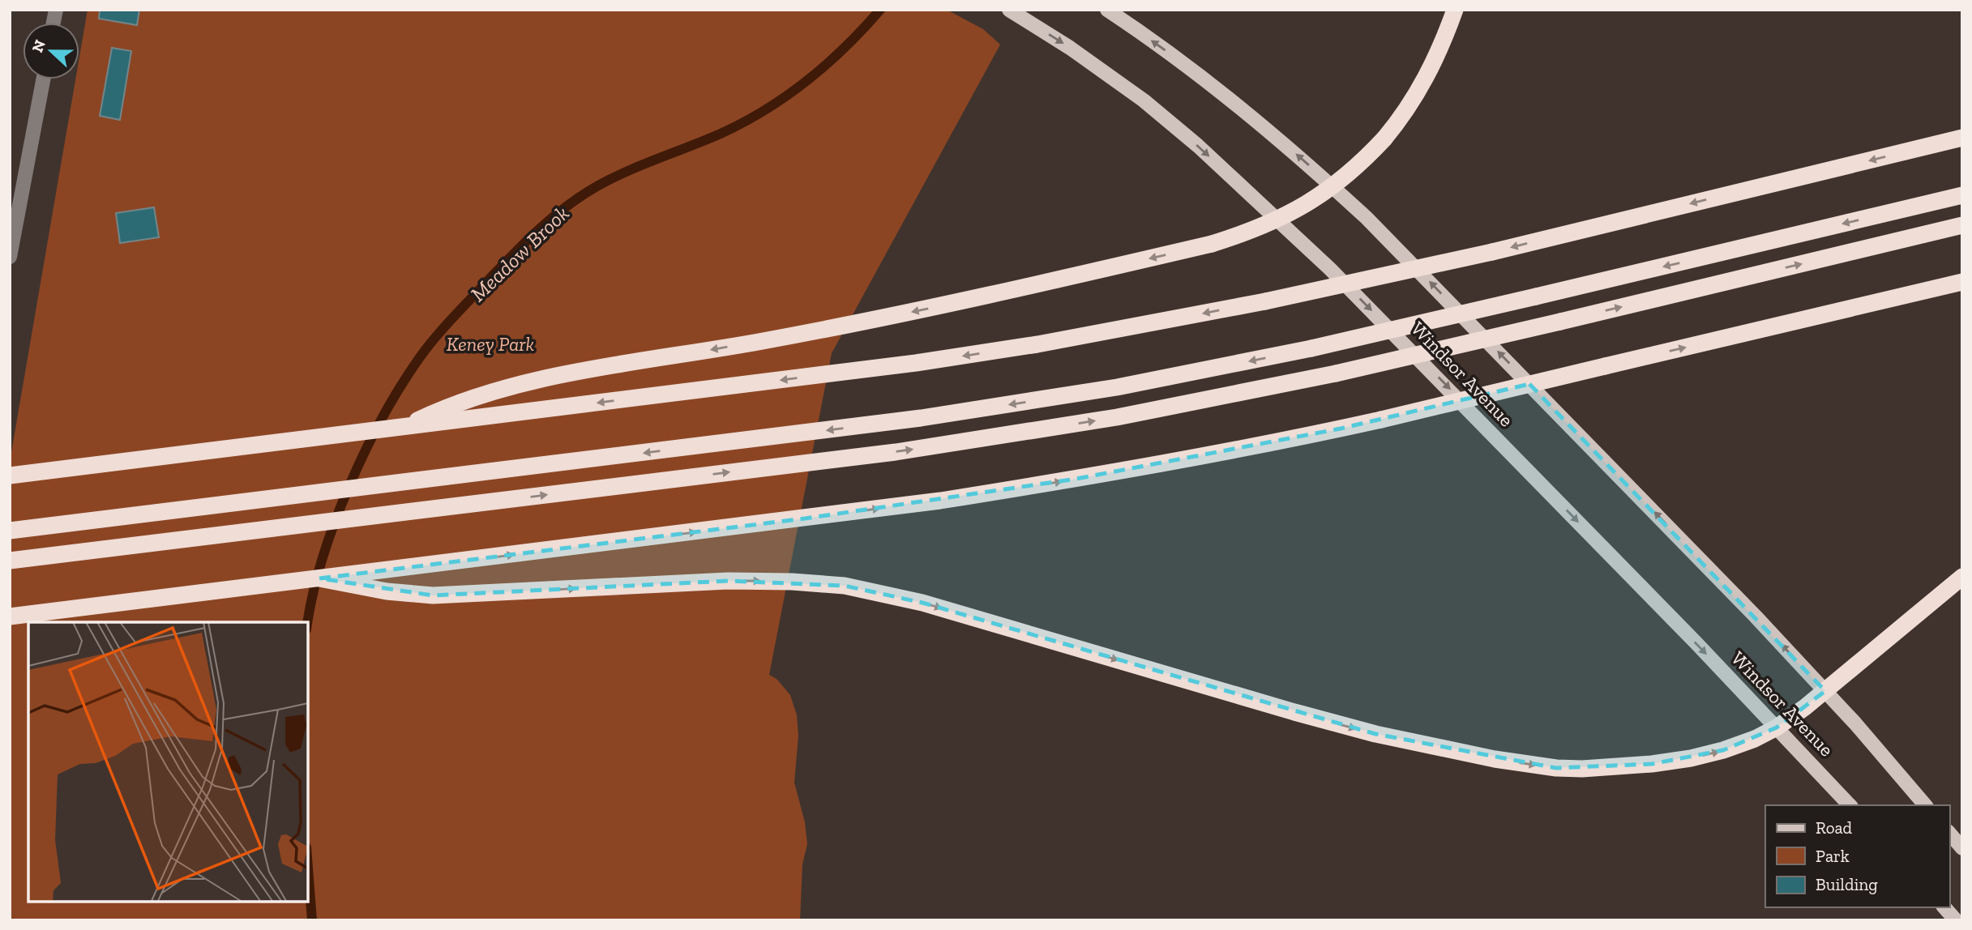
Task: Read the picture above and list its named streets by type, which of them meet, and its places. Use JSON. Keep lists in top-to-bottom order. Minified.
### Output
{"streets":{"main road":["Windsor Avenue"]},"water":["Meadow Brook"],"parks":["Keney Park"],"legend":["Road","Park","Building"],"north":"left"}
